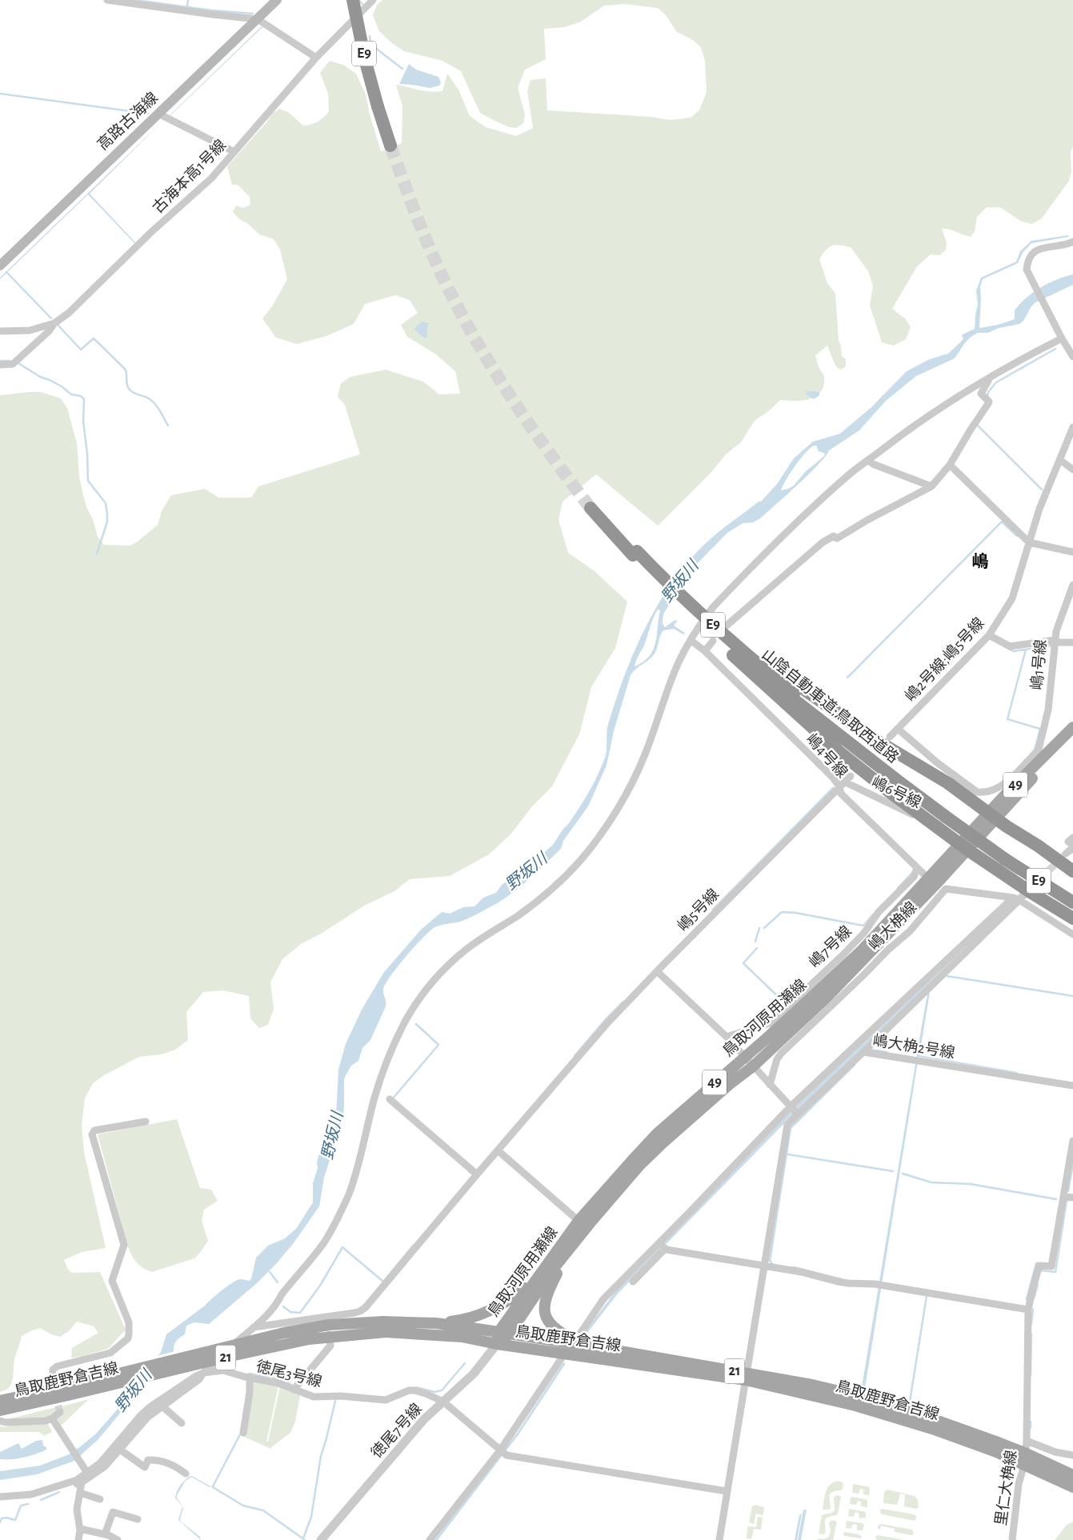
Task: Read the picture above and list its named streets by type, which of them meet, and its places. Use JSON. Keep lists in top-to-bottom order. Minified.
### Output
{"streets":{"highway":["E9","山陰自動車道;鳥取西道路"],"main road":["高路古海線","49","鳥取河原用瀬線","鳥取鹿野倉吉線","21"],"street":["古海本高1号線","嶋2号線;嶋5号線","嶋1号線","嶋4号線","嶋6号線","嶋5号線","嶋大桷線","嶋7号線","嶋大桷2号線","徳尾3号線","徳尾7号線","里仁大桷線"]},"crossings":[["嶋1号線","鳥取河原用瀬線"],["山陰自動車道;鳥取西道路","嶋6号線"],["嶋4号線","嶋6号線"],["嶋4号線","嶋5号線"],["嶋4号線","嶋大桷線"],["嶋4号線","嶋7号線"],["嶋4号線","鳥取河原用瀬線"],["嶋6号線","嶋5号線"],["嶋大桷線","鳥取河原用瀬線"],["鳥取河原用瀬線","鳥取鹿野倉吉線"],["鳥取河原用瀬線","徳尾7号線"],["嶋大桷2号線","鳥取鹿野倉吉線"],["嶋大桷2号線","徳尾3号線"],["鳥取鹿野倉吉線","徳尾7号線"],["鳥取鹿野倉吉線","里仁大桷線"],["徳尾3号線","徳尾7号線"]],"districts":["嶋"],"water":["野坂川"]}
